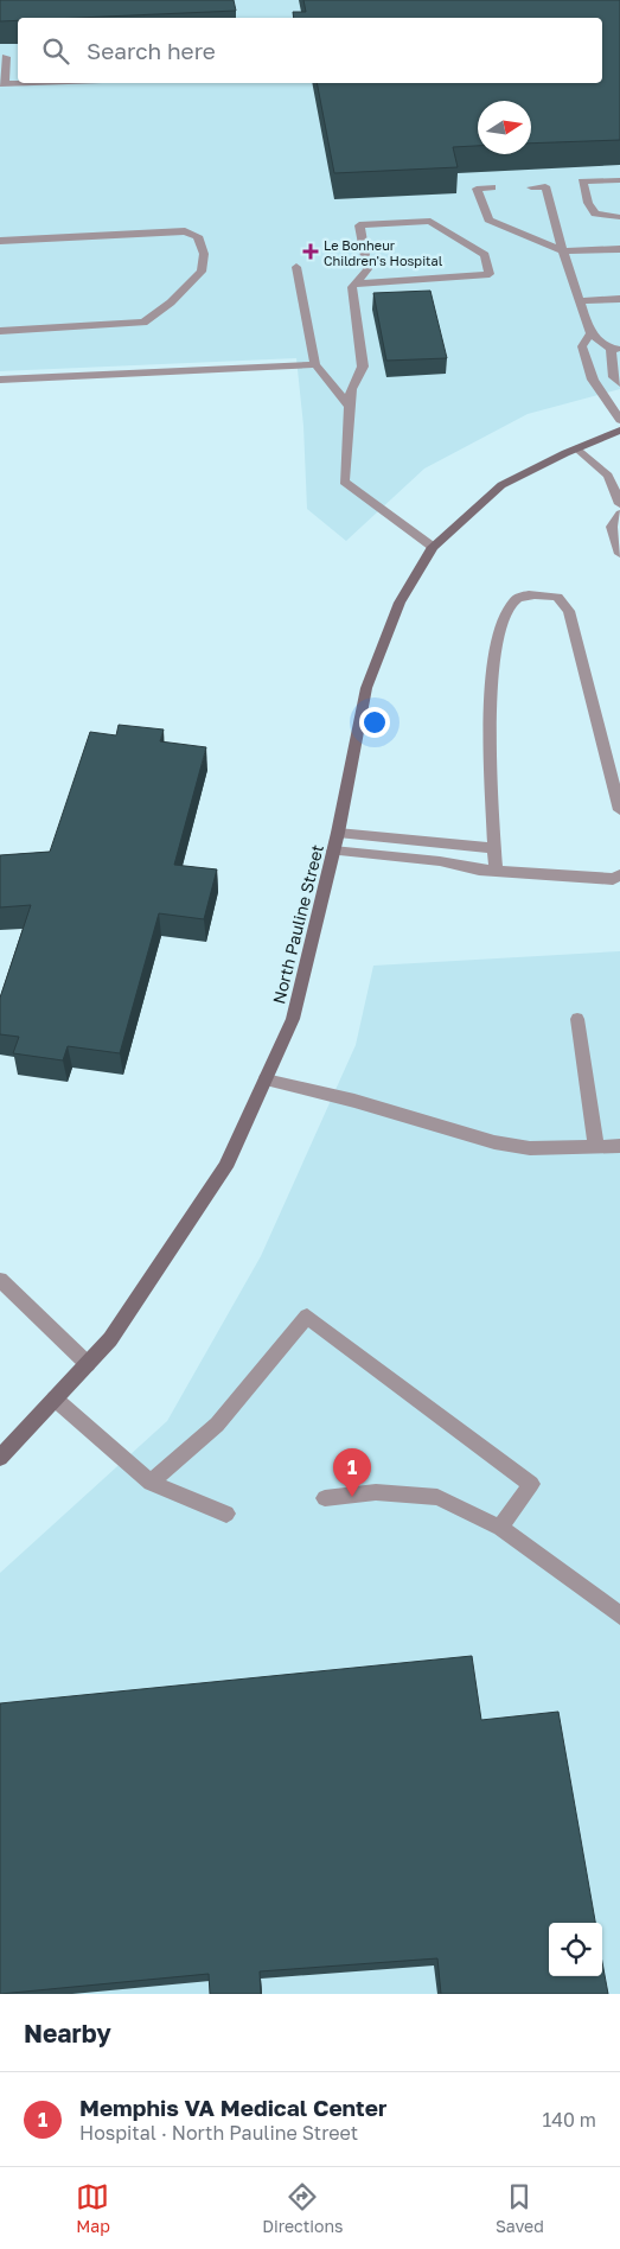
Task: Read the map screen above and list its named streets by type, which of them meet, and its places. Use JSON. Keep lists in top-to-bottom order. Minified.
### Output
{"streets":{"main road":["North Pauline Street"]},"places":{"health":["Le Bonheur Children's Hospital"]},"north":"right","page":{"search":"Search here","pins":"1","heading":"Nearby","list":[{"mark":"1","name":"Memphis VA Medical Center","note":"Hospital · North Pauline Street","value":"140 m"}],"nav":["Map","Directions","Saved"]}}
